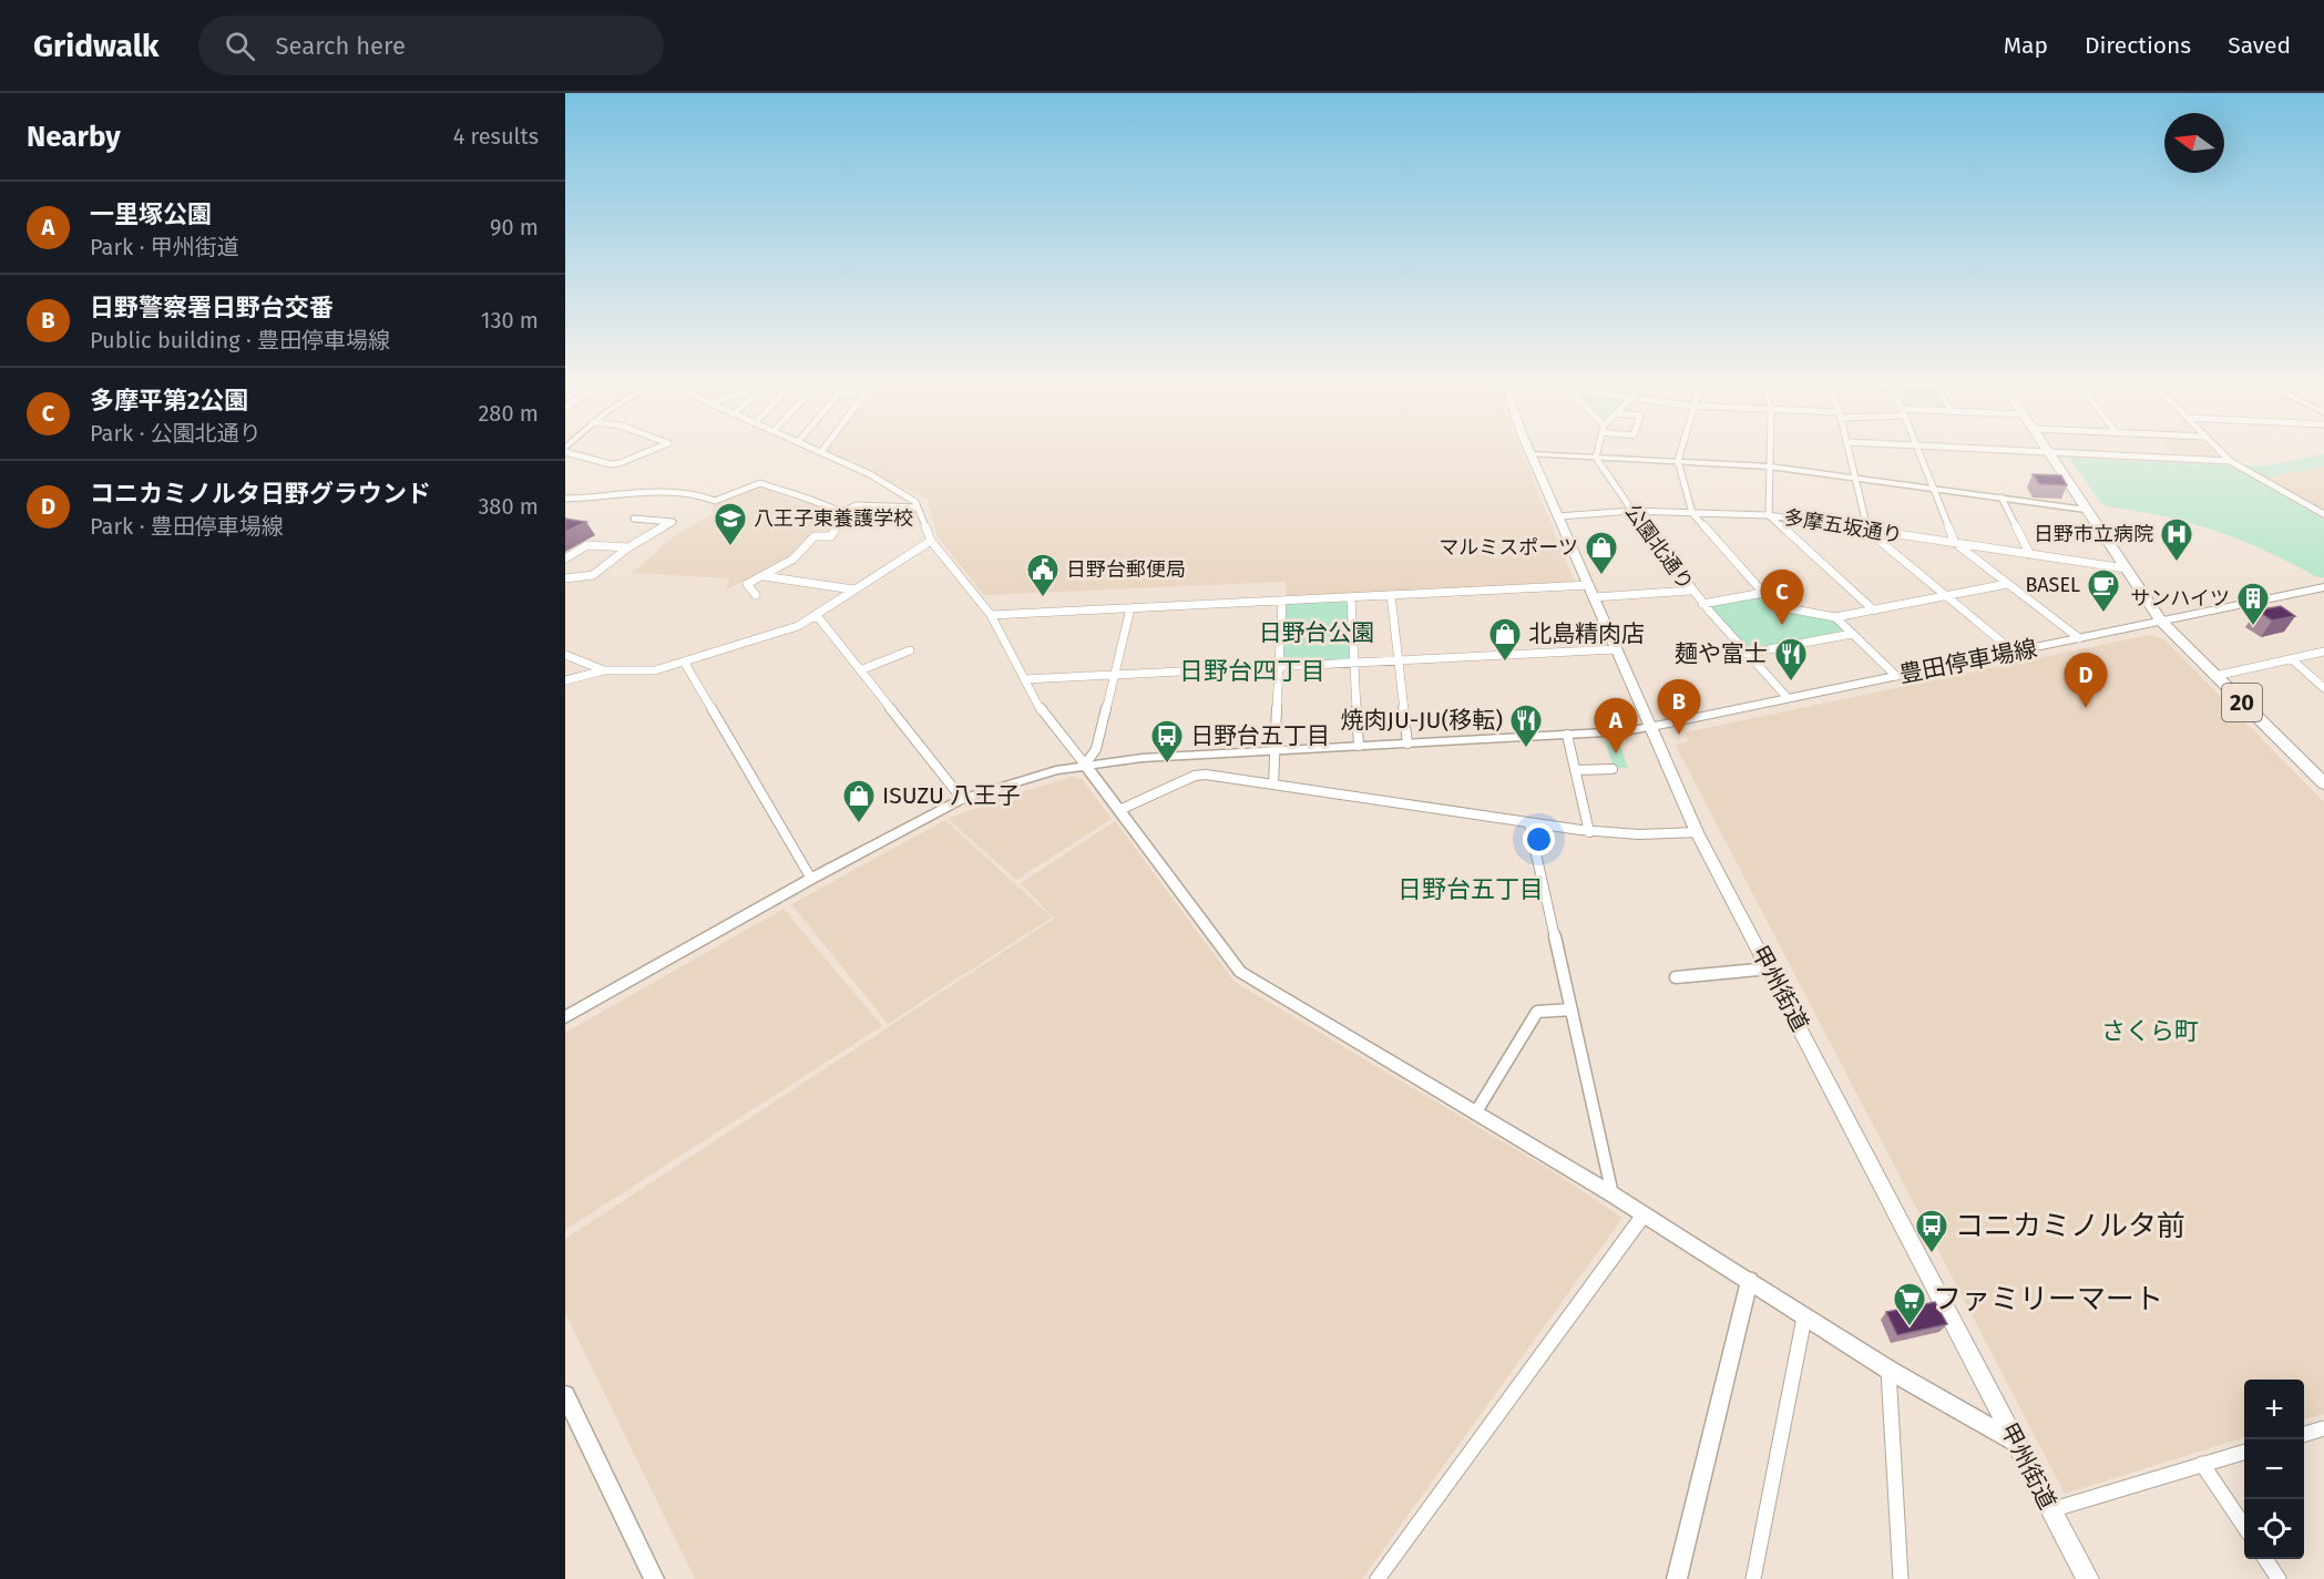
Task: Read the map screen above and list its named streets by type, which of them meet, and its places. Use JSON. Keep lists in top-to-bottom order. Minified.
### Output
{"streets":{"highway":["20"],"main road":["豊田停車場線","甲州街道"],"street":["多摩五坂通り","公園北通り"]},"crossings":[["多摩五坂通り","公園北通り"],["多摩五坂通り","20"],["多摩五坂通り","甲州街道"],["公園北通り","豊田停車場線"],["豊田停車場線","20"],["豊田停車場線","甲州街道"]],"districts":["日野台四丁目","日野台五丁目","さくら町"],"parks":["日野台公園"],"places":{"school or university":["八王子東養護学校"],"hospital":["日野市立病院"],"shop":["マルミスポーツ","北島精肉店","ISUZU 八王子"],"public building":["日野台郵便局"],"cafe":["BASEL"],"building":["サンハイツ"],"restaurant":["麺や富士","焼肉JU-JU(移転)"],"bus stop":["日野台五丁目","コニカミノルタ前"],"supermarket":["ファミリーマート"]},"north":"left","page":{"header":"Gridwalk","search":"Search here","nav":["Map","Directions","Saved"],"heading":["Nearby","4 results"],"list":[{"mark":"A","name":"一里塚公園","note":"Park · 甲州街道","value":"90 m"},{"mark":"B","name":"日野警察署日野台交番","note":"Public building · 豊田停車場線","value":"130 m"},{"mark":"C","name":"多摩平第2公園","note":"Park · 公園北通り","value":"280 m"},{"mark":"D","name":"コニカミノルタ日野グラウンド","note":"Park · 豊田停車場線","value":"380 m"}],"pins":["C","D","B","A"],"map_buttons":["+","−"]}}
